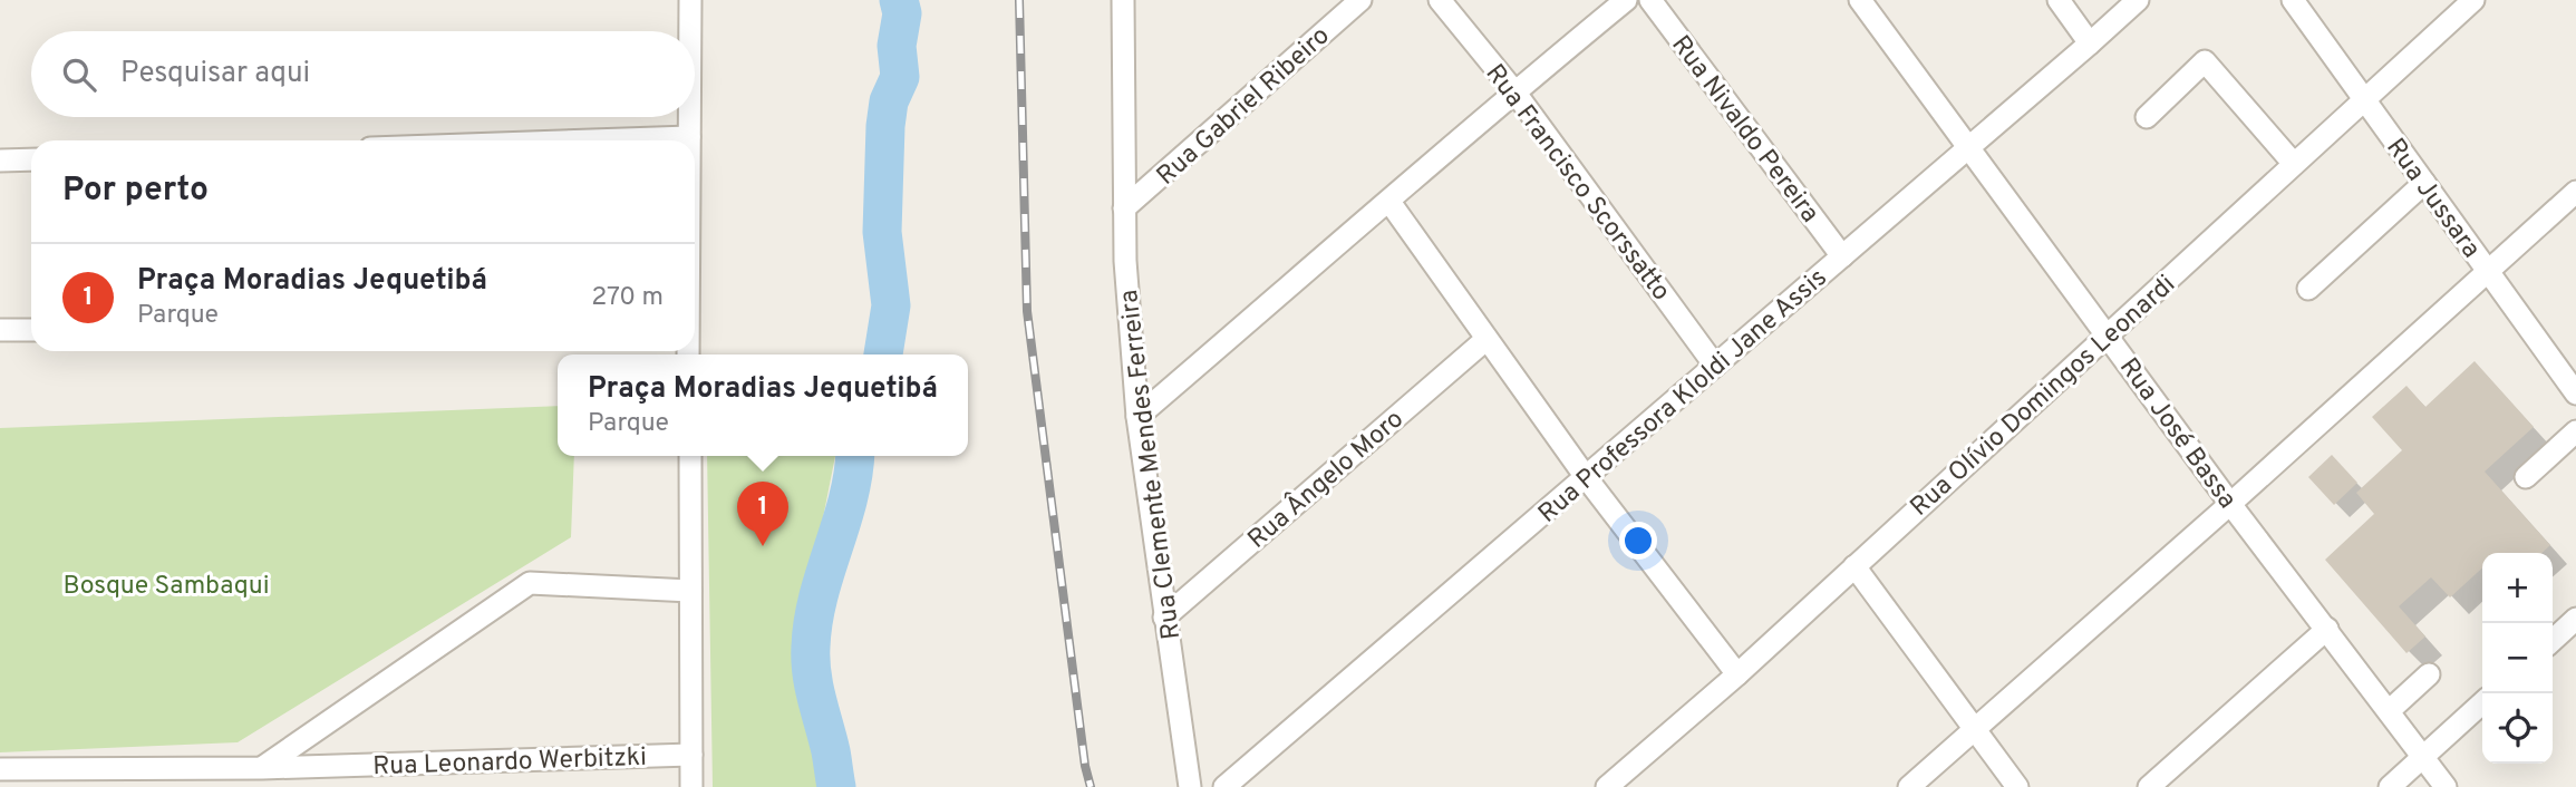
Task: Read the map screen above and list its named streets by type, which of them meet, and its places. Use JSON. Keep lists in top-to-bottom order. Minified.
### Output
{"streets":{"street":["Rua Gabriel Ribeiro","Rua Nivaldo Pereira","Rua Francisco Scorssatto","Rua Jussara","Rua Professora Kloldi Jane Assis","Rua Olívio Domingos Leonardi","Rua José Bassa","Rua Clemente Mendes Ferreira","Rua Ângelo Moro","Rua Leonardo Werbitzki"]},"crossings":[["Rua Gabriel Ribeiro","Rua Clemente Mendes Ferreira"],["Rua Nivaldo Pereira","Rua Professora Kloldi Jane Assis"],["Rua Francisco Scorssatto","Rua Professora Kloldi Jane Assis"],["Rua Jussara","Rua Olívio Domingos Leonardi"],["Rua Professora Kloldi Jane Assis","Rua José Bassa"],["Rua Olívio Domingos Leonardi","Rua José Bassa"],["Rua Clemente Mendes Ferreira","Rua Ângelo Moro"]],"parks":["Bosque Sambaqui"],"page":{"search":"Pesquisar aqui","heading":"Por perto","list":[{"mark":"1","name":"Praça Moradias Jequetibá","note":"Parque","value":"270 m"}],"popup":["Praça Moradias Jequetibá","Parque"],"pins":"1","map_buttons":["+","−"]}}
